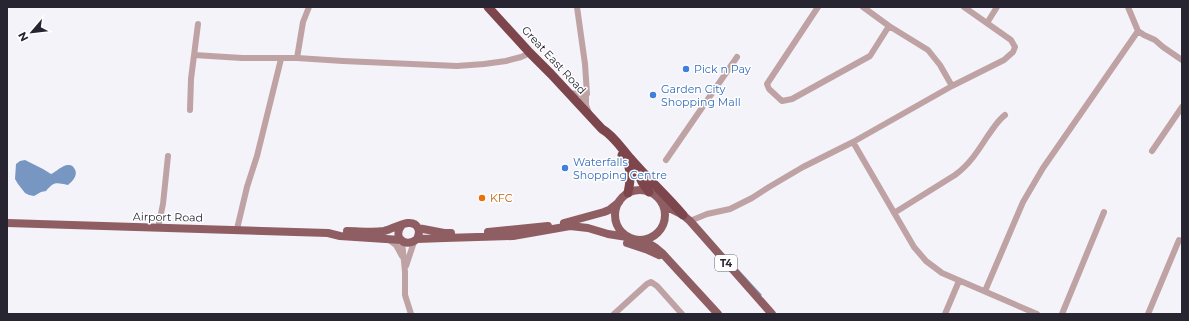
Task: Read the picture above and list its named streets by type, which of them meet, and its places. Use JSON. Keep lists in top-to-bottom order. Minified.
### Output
{"streets":{"highway":["Great East Road"],"main road":["Airport Road","T4"]},"crossings":[["Great East Road","T4"]],"places":["Pick n Pay","Garden City Shopping Mall","Waterfalls Shopping Centre","KFC"],"north":"bottom left"}
